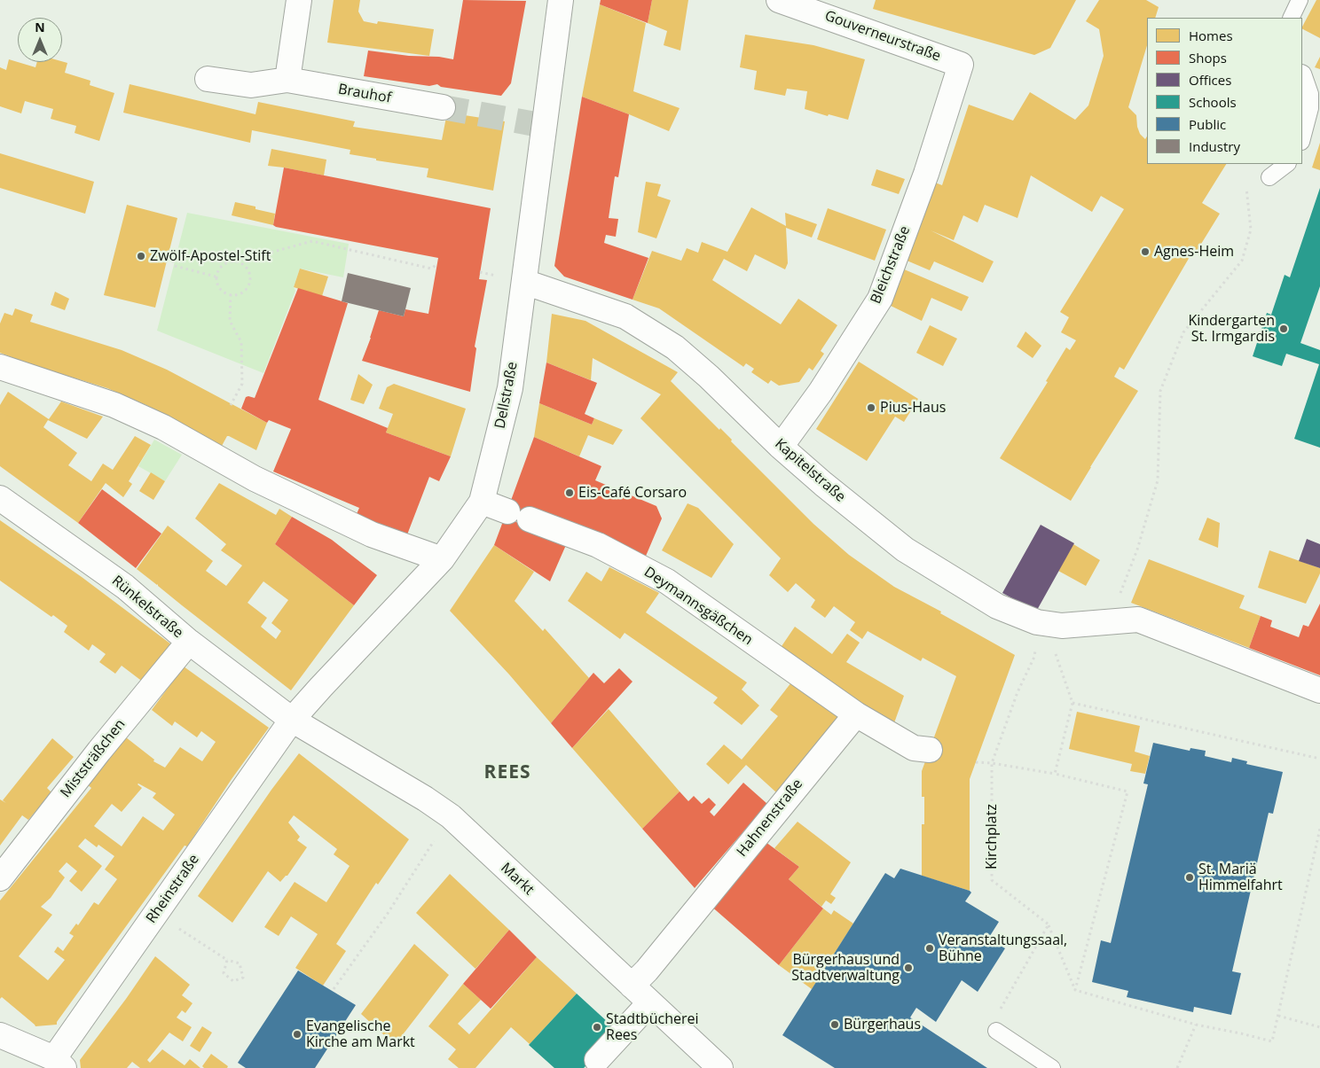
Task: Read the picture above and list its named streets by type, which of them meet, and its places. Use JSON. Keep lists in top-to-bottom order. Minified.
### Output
{"streets":{"street":["Gouverneurstraße","Brauhof","Bleichstraße","Dellstraße","Kapitelstraße","Deymannsgäßchen","Rünkelstraße","Miststräßchen","Hahnenstraße","Markt","Rheinstraße"],"path":["Kirchplatz"]},"crossings":[["Gouverneurstraße","Bleichstraße"],["Bleichstraße","Kapitelstraße"],["Dellstraße","Kapitelstraße"],["Dellstraße","Deymannsgäßchen"],["Dellstraße","Rünkelstraße"],["Dellstraße","Markt"],["Dellstraße","Rheinstraße"],["Kapitelstraße","Kirchplatz"],["Deymannsgäßchen","Hahnenstraße"],["Rünkelstraße","Miststräßchen"],["Rünkelstraße","Markt"],["Rünkelstraße","Rheinstraße"],["Hahnenstraße","Markt"],["Markt","Rheinstraße"]],"districts":["REES"],"places":["Agnes-Heim","Zwölf-Apostel-Stift","Kindergarten St. Irmgardis","Pius-Haus","Eis-Café Corsaro","St. Mariä Himmelfahrt","Veranstaltungssaal, Bühne","Bürgerhaus und Stadtverwaltung","Bürgerhaus","Stadtbücherei Rees","Evangelische Kirche am Markt"],"legend":["Homes","Shops","Offices","Schools","Public","Industry"],"north":"top"}
